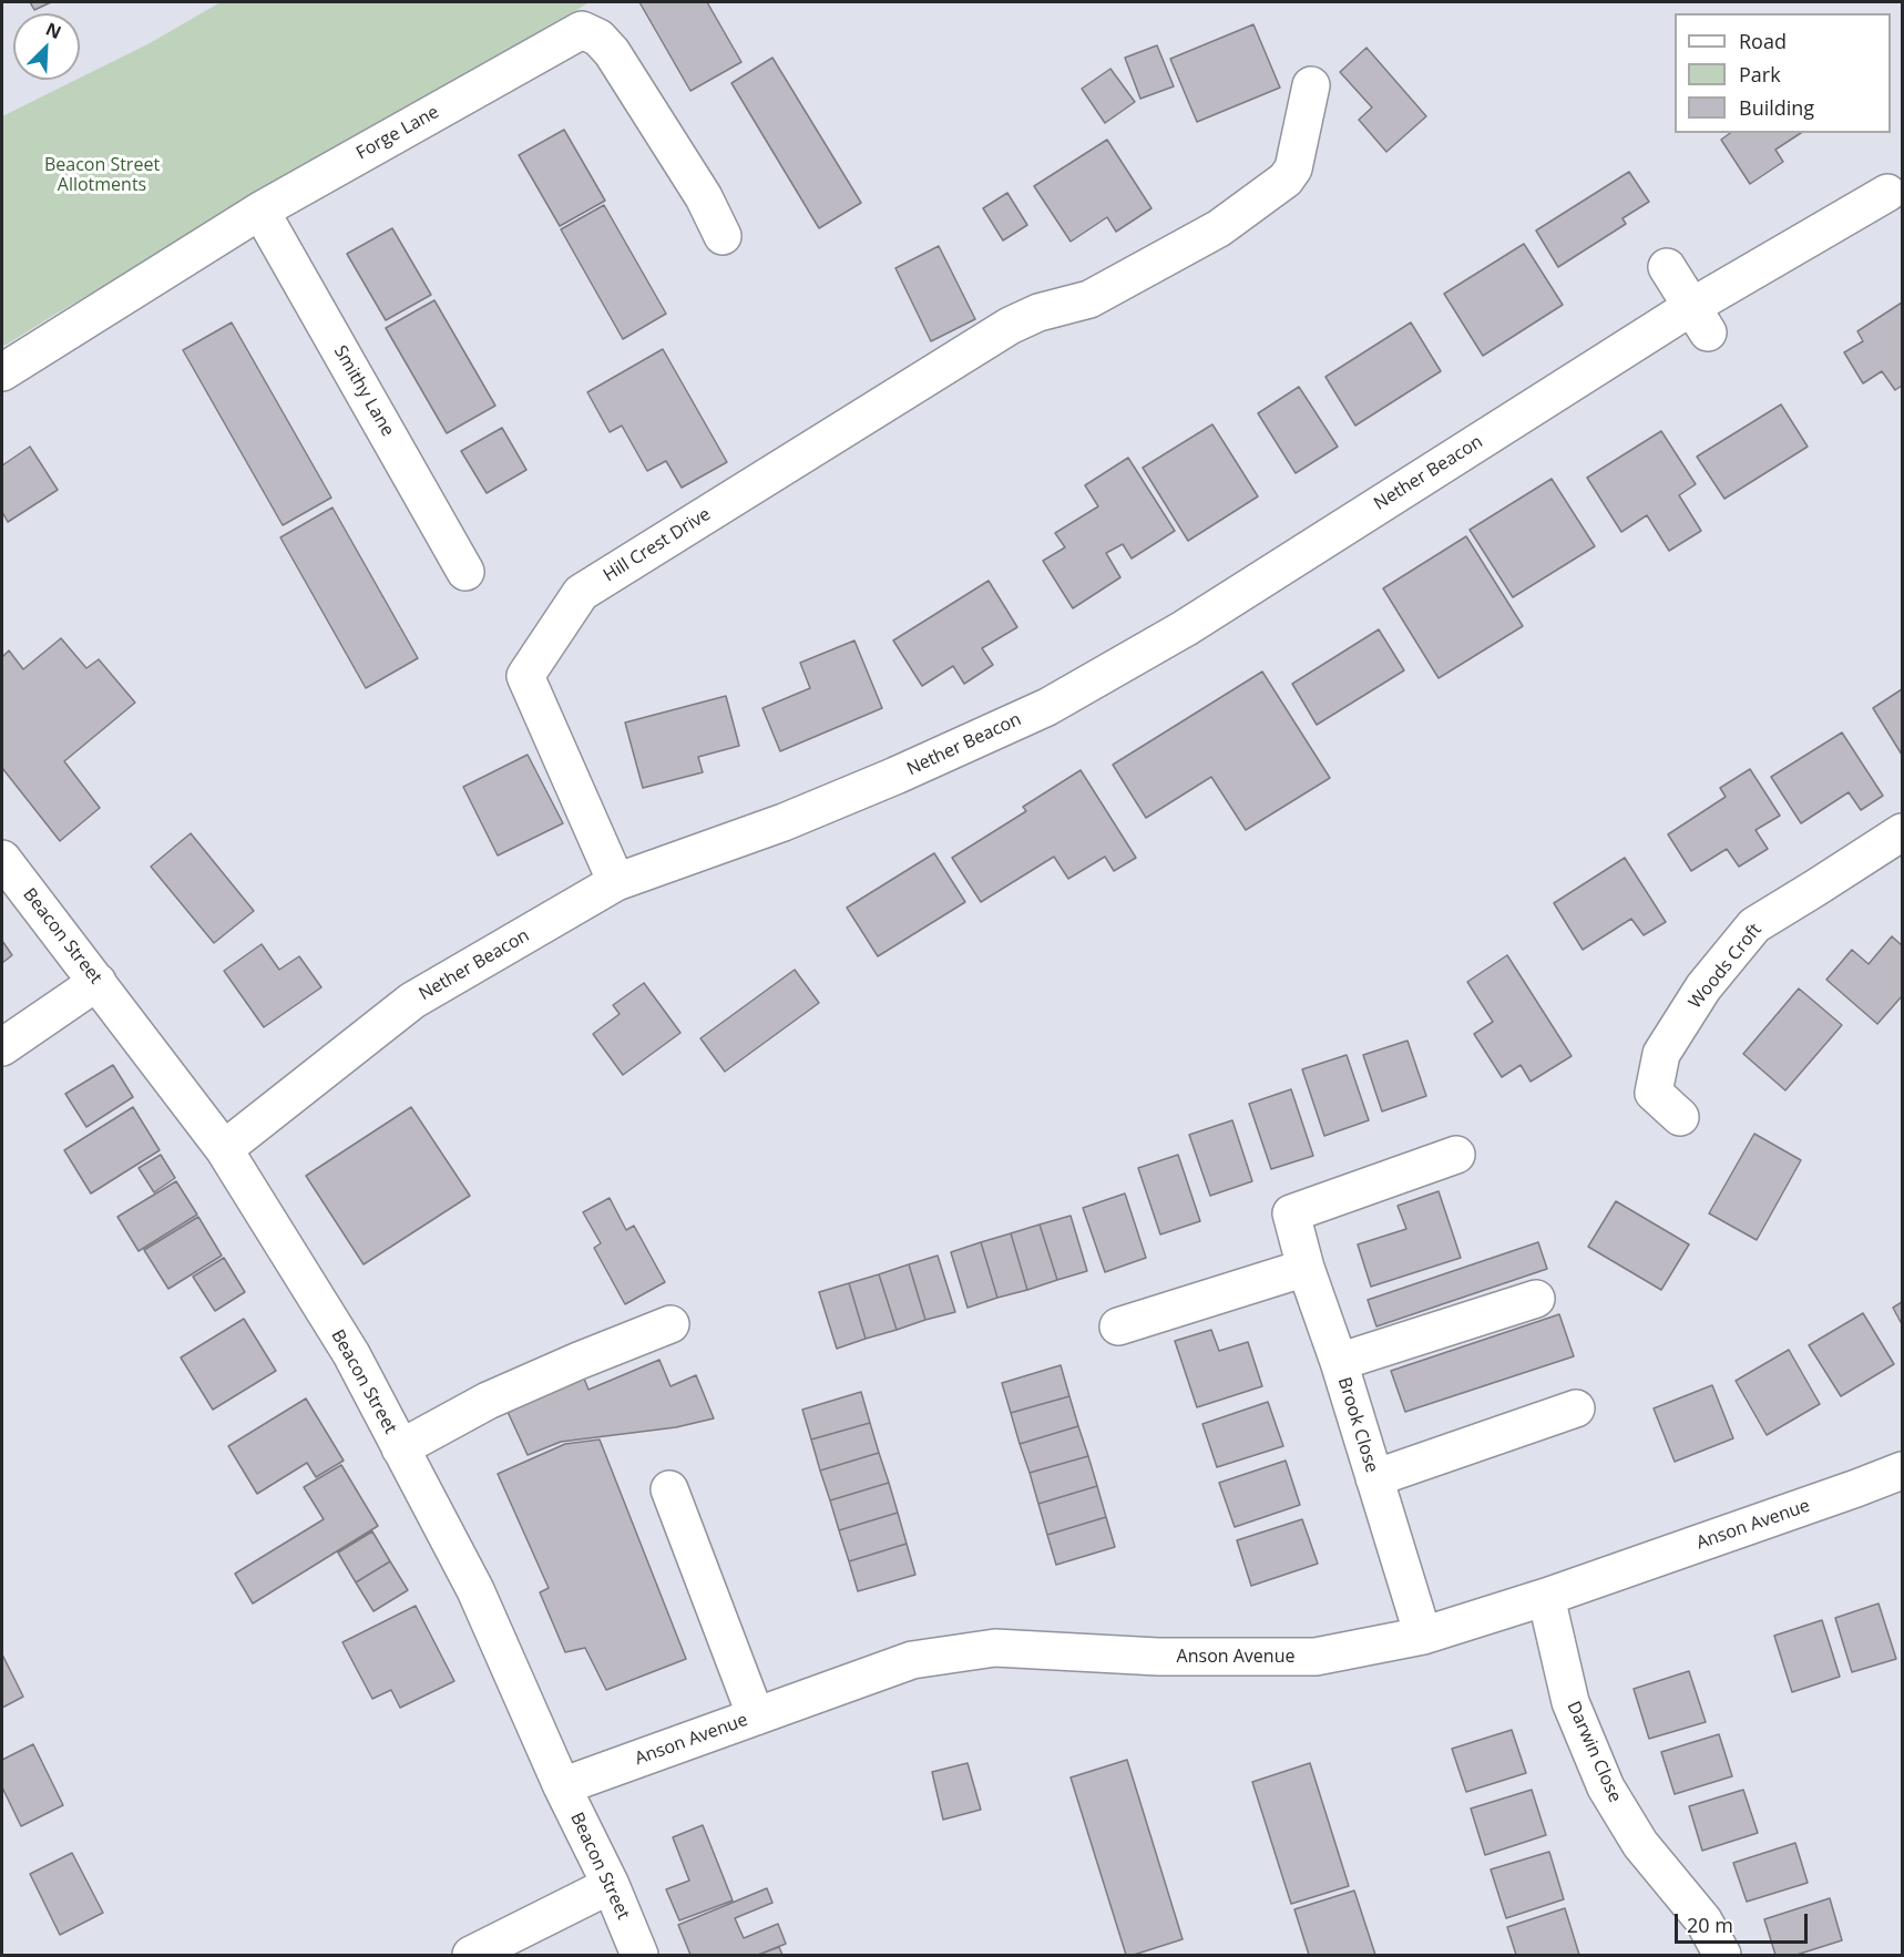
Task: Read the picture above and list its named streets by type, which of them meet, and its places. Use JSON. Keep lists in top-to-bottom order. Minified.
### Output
{"streets":{"street":["Forge Lane","Smithy Lane","Nether Beacon","Hill Crest Drive","Beacon Street","Woods Croft","Brook Close","Anson Avenue","Darwin Close"]},"crossings":[["Forge Lane","Smithy Lane"],["Nether Beacon","Hill Crest Drive"],["Nether Beacon","Beacon Street"],["Beacon Street","Anson Avenue"],["Brook Close","Anson Avenue"],["Anson Avenue","Darwin Close"]],"parks":["Beacon Street Allotments"],"legend":["Road","Park","Building"],"scale_bar":"20 m","north":"top right"}
